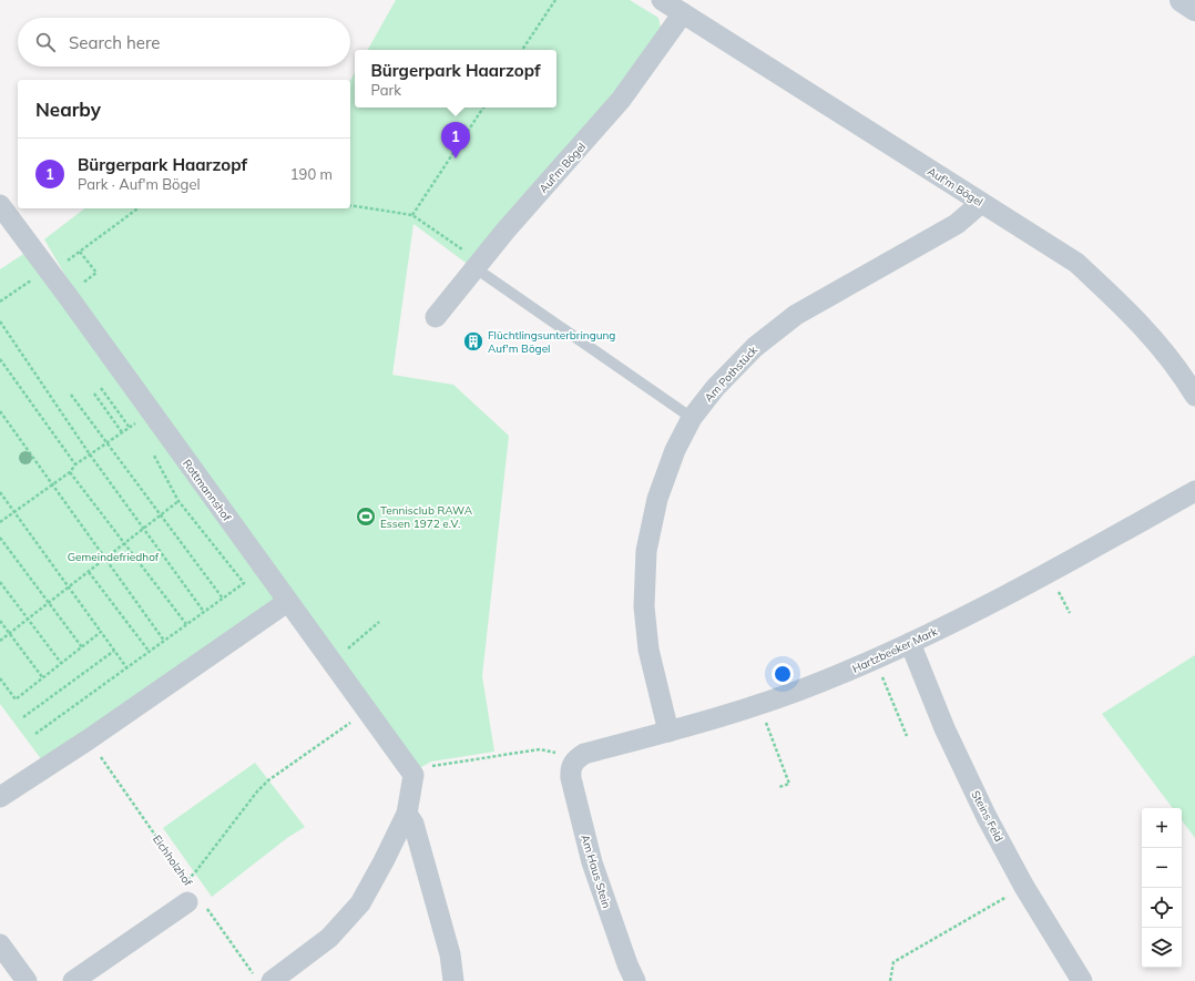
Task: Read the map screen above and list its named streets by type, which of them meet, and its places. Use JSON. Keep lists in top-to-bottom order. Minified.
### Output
{"streets":{"street":["Auf'm Bögel","Am Pothstück","Rottmannshof","Hartzbeeker Mark","Steins Feld","Eichholzhof","Am Haus Stein"]},"crossings":[["Auf'm Bögel","Am Pothstück"],["Am Pothstück","Hartzbeeker Mark"],["Hartzbeeker Mark","Steins Feld"],["Hartzbeeker Mark","Am Haus Stein"]],"parks":["Gemeindefriedhof"],"places":{"building":["Flüchtlingsunterbringung Auf'm Bögel"],"sports":["Tennisclub RAWA Essen 1972 e.V."]},"page":{"search":"Search here","popup":["Bürgerpark Haarzopf","Park"],"heading":"Nearby","pins":"1","list":[{"mark":"1","name":"Bürgerpark Haarzopf","note":"Park · Auf'm Bögel","value":"190 m"}],"map_buttons":["+","−"]}}
